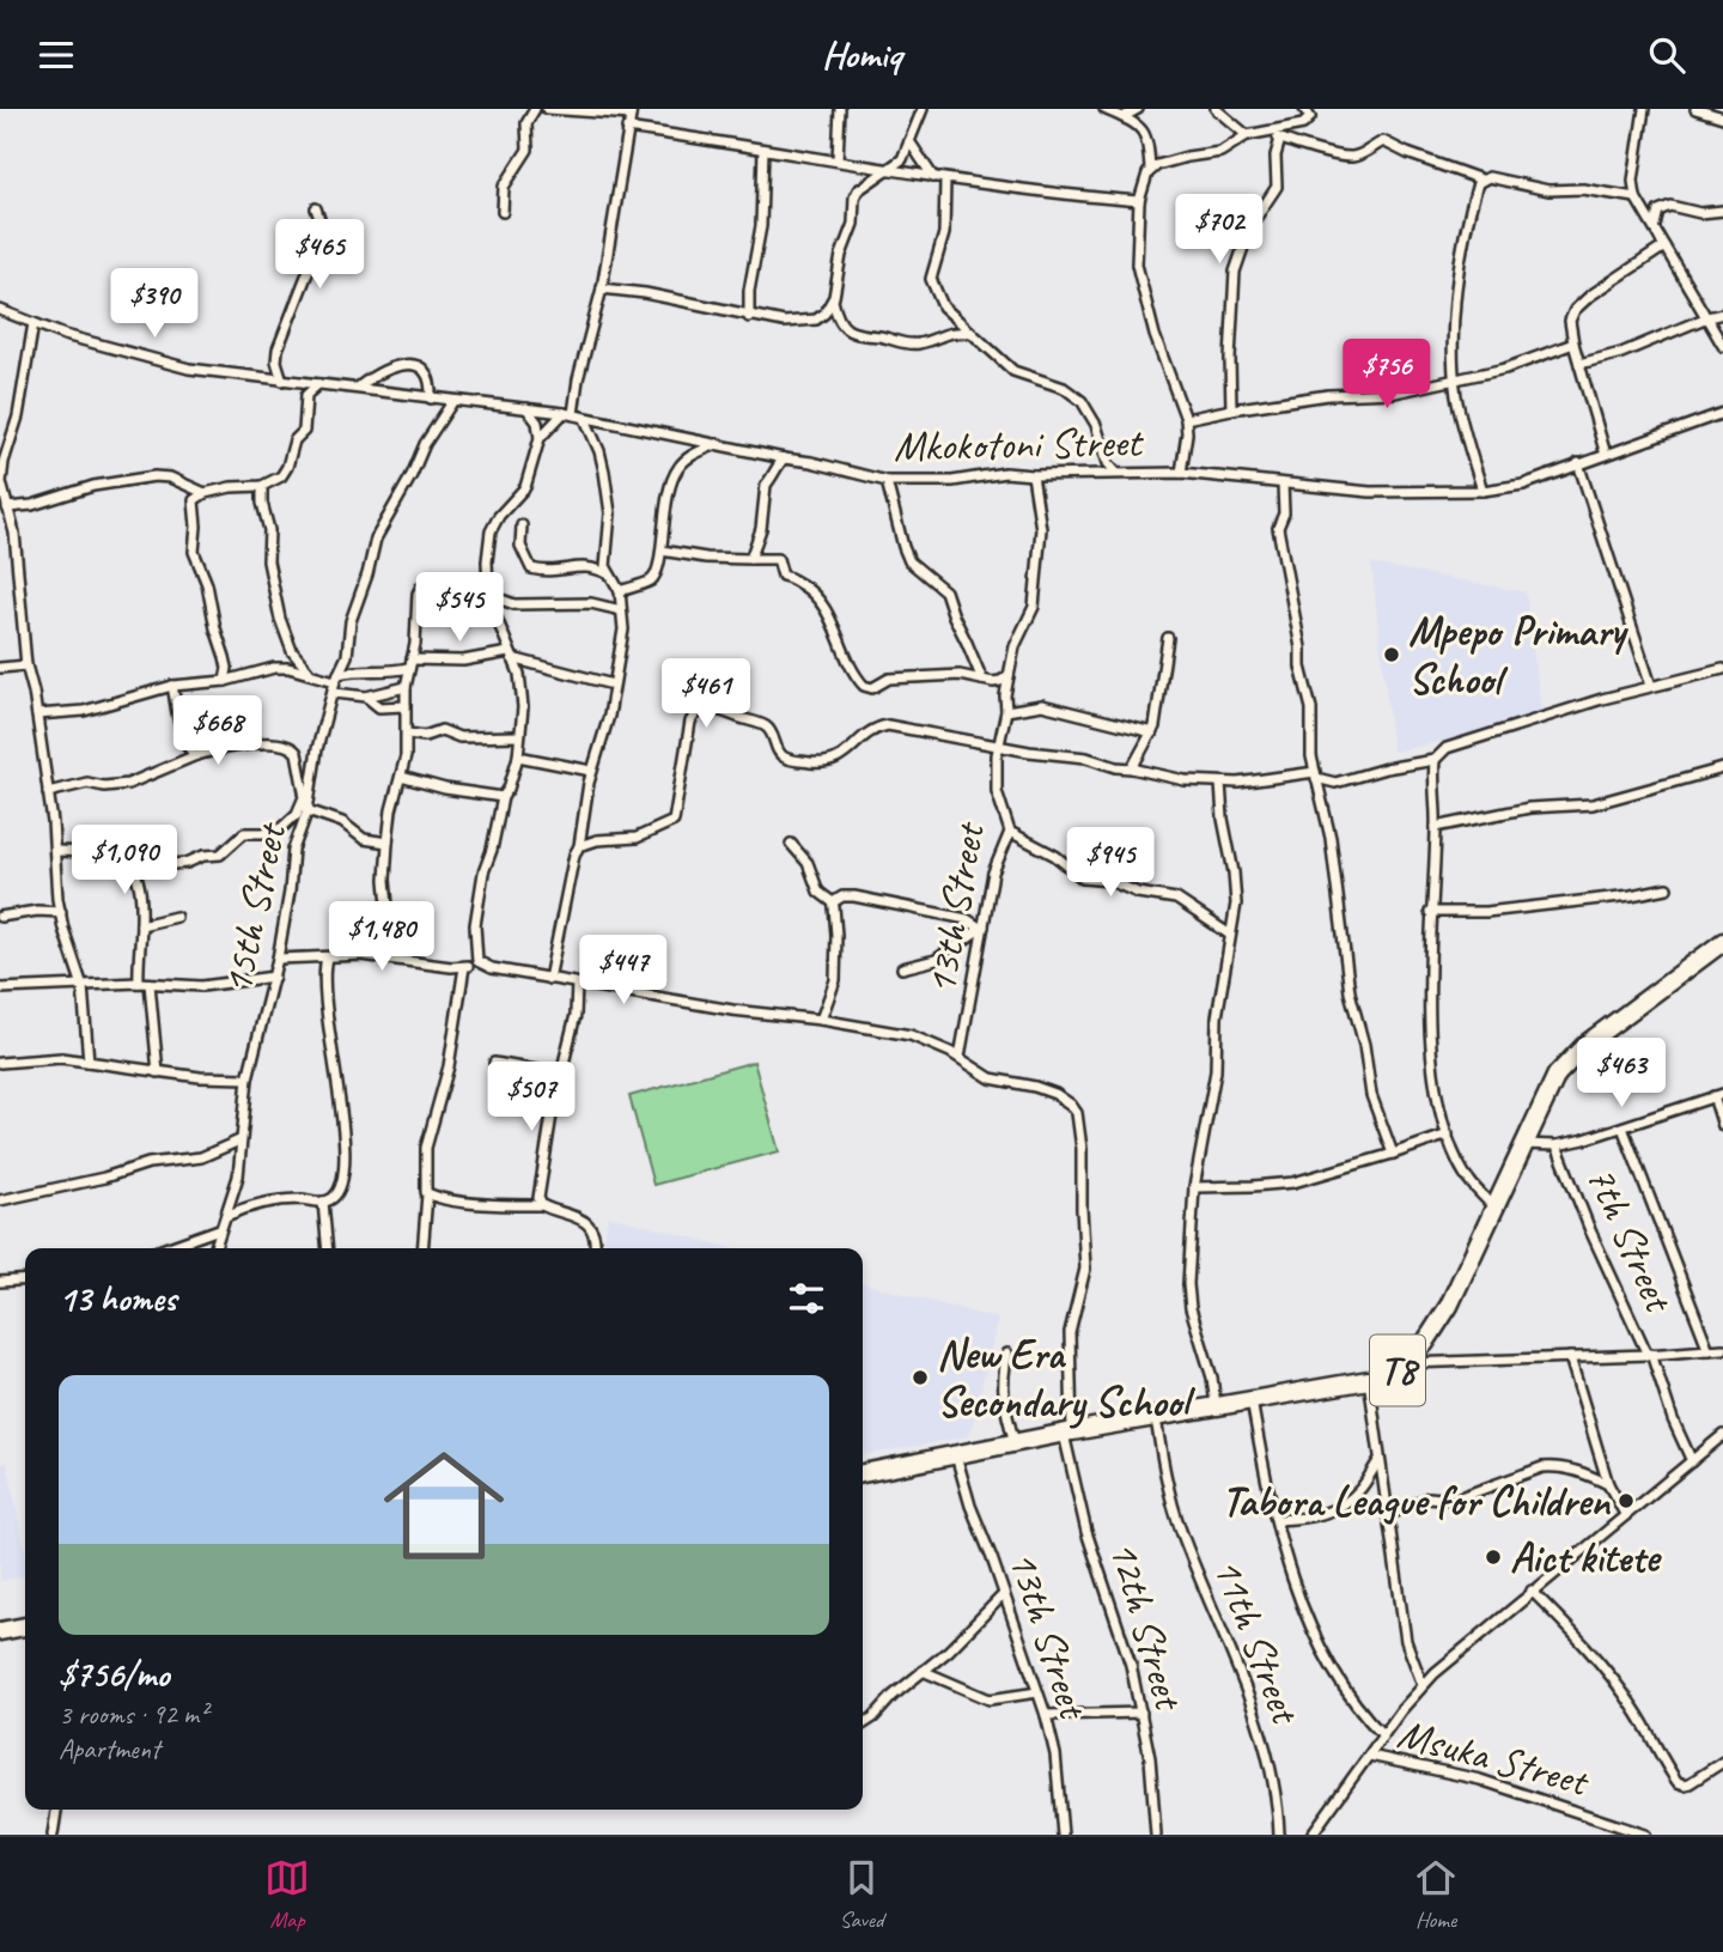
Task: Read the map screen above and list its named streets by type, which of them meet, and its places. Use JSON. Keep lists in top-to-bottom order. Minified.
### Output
{"streets":{"highway":["T8"],"street":["Mkokotoni Street","15th Street","13th Street","7th Street","12th Street","11th Street","Msuka Street"]},"crossings":[["Mkokotoni Street","15th Street"],["Mkokotoni Street","13th Street"],["13th Street","T8"],["13th Street","12th Street"],["T8","12th Street"],["T8","11th Street"]],"places":["Mpepo Primary School","New Era Secondary School","Tabora League for Children","Aict kitete"],"page":{"header":"Homiq","price":["$702","$465","$390","$756","$545","$461","$668","$1,090","$945","$1,480","$447","$463","$507"],"heading":"13 homes","list":[{"name":"$756/mo","note":"3 rooms · 92 m² · Apartment"}],"tabs":["Map","Saved","Home"]}}
